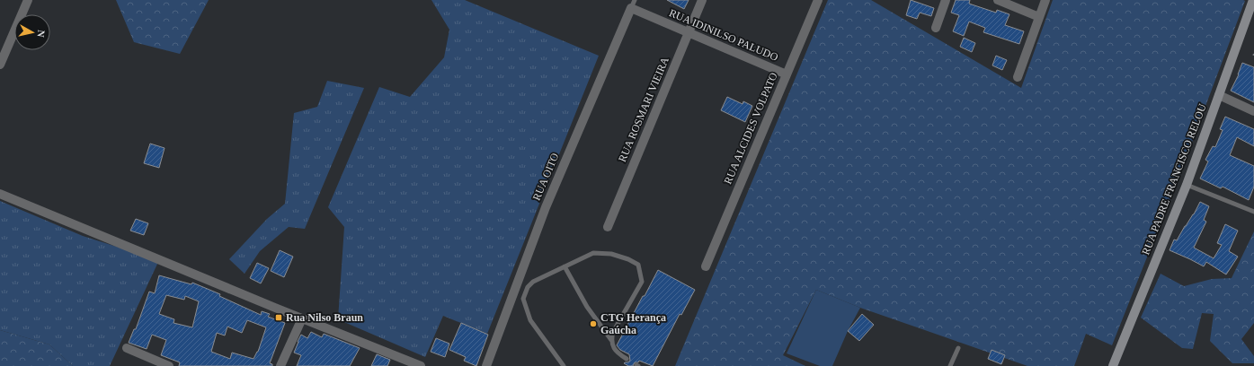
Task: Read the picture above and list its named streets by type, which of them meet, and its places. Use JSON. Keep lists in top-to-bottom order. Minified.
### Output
{"streets":{"street":["RUA IDINILSO PALUDO","RUA ROSMARI VIEIRA","RUA ALCIDES VOLPATO","RUA OITO","RUA PADRE FRANCISCO RELOU"]},"crossings":[["RUA IDINILSO PALUDO","RUA ROSMARI VIEIRA"],["RUA IDINILSO PALUDO","RUA ALCIDES VOLPATO"],["RUA IDINILSO PALUDO","RUA OITO"]],"places":{"transit":["Rua Nilso Braun"],"other":["CTG Herança Gaúcha"]},"north":"right"}
